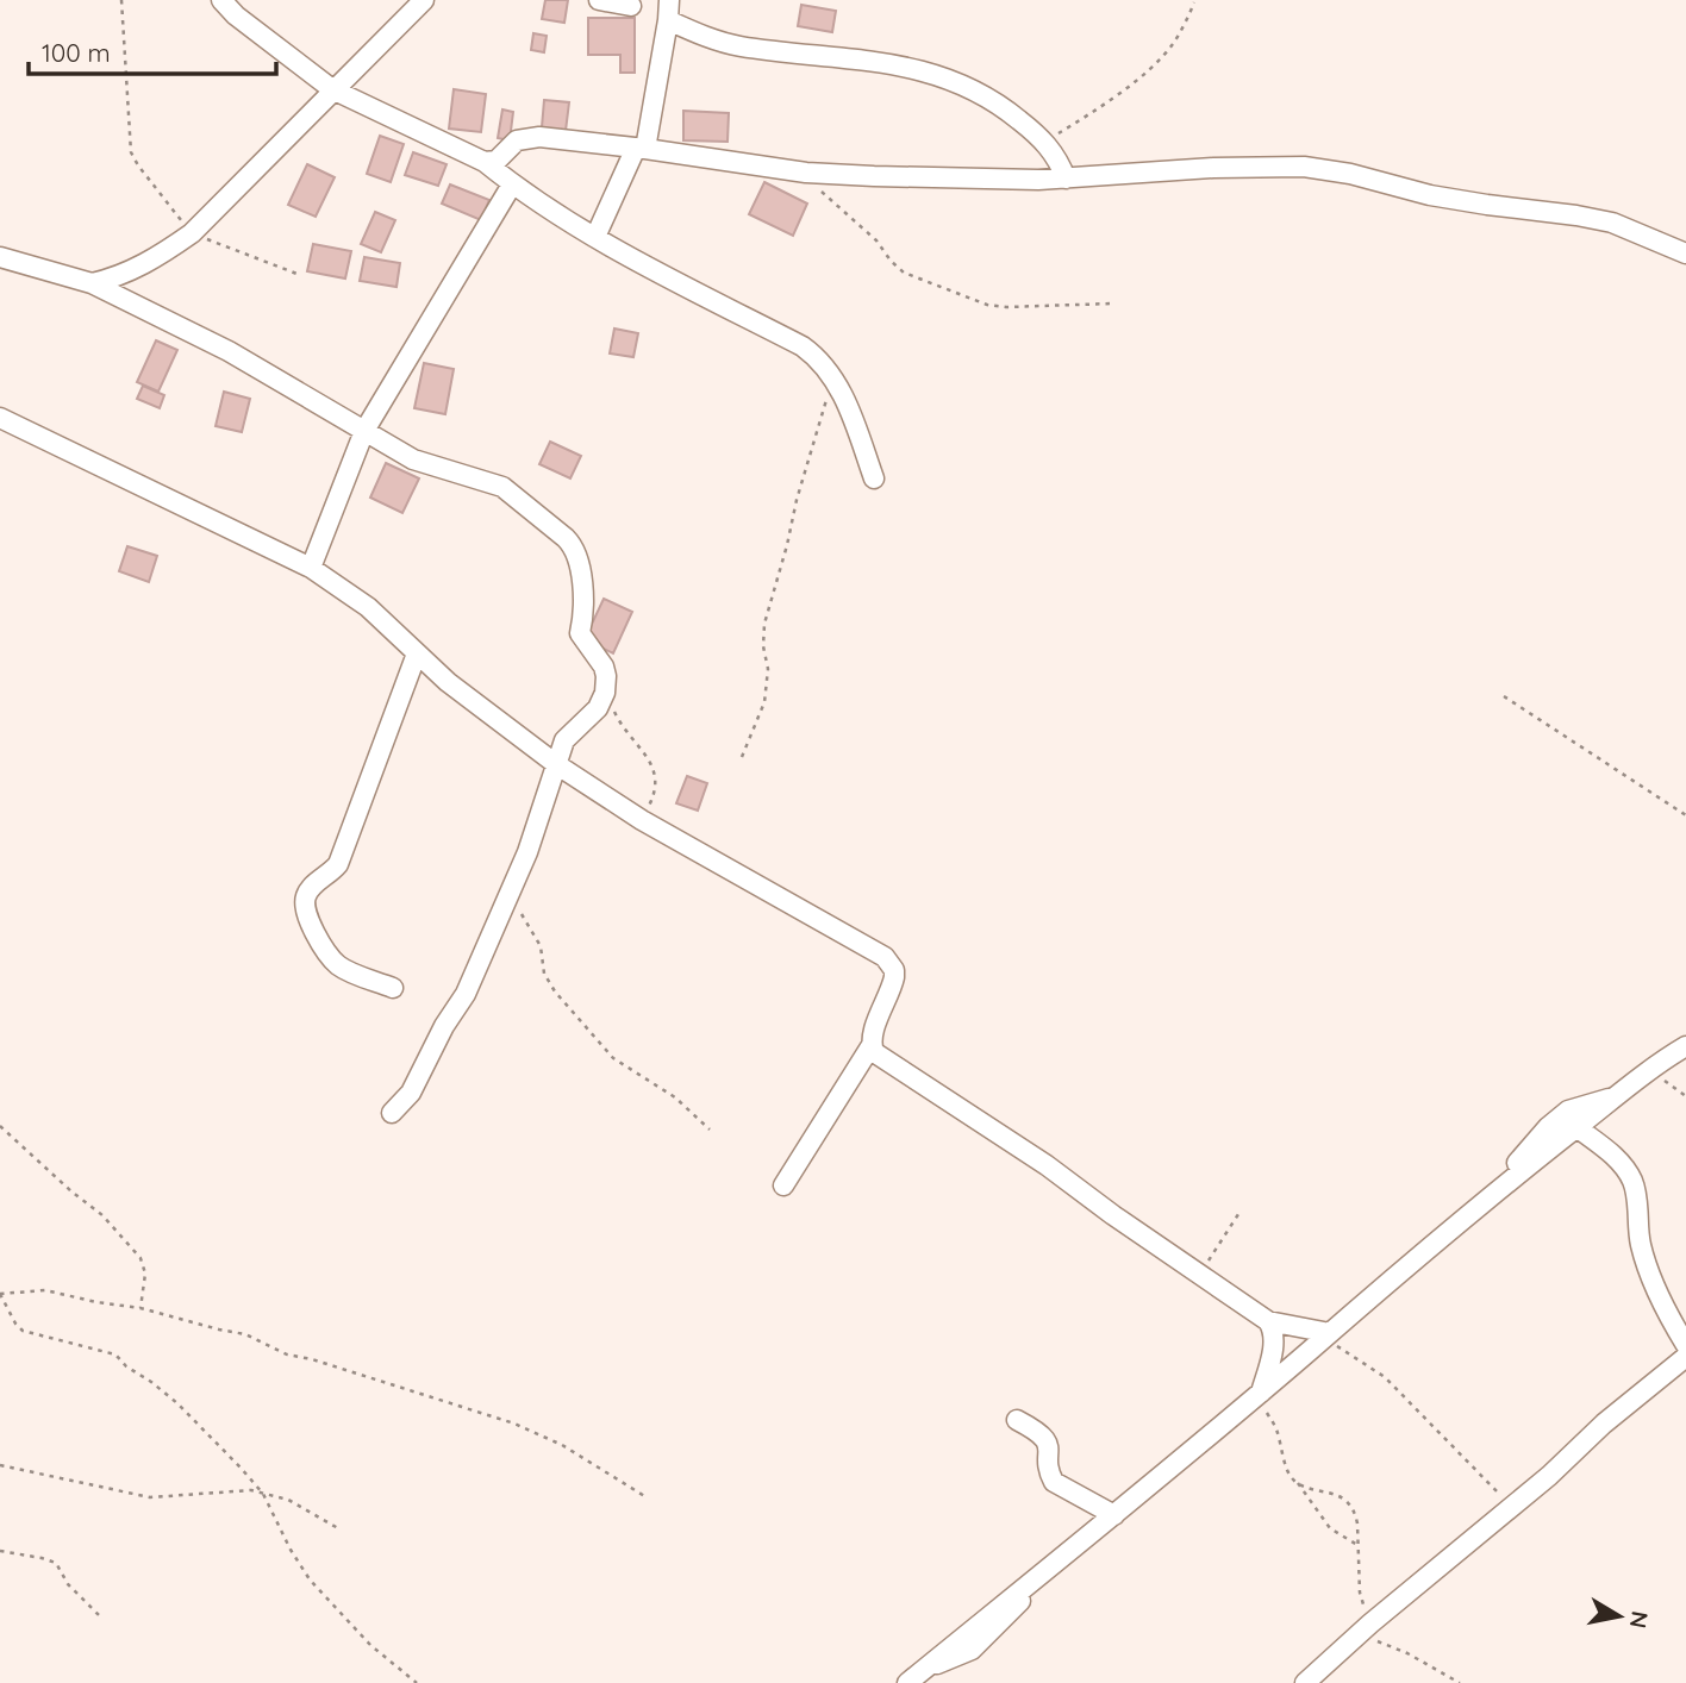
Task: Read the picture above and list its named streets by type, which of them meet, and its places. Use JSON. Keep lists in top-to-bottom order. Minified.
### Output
{"scale_bar":"100 m","north":"right"}
